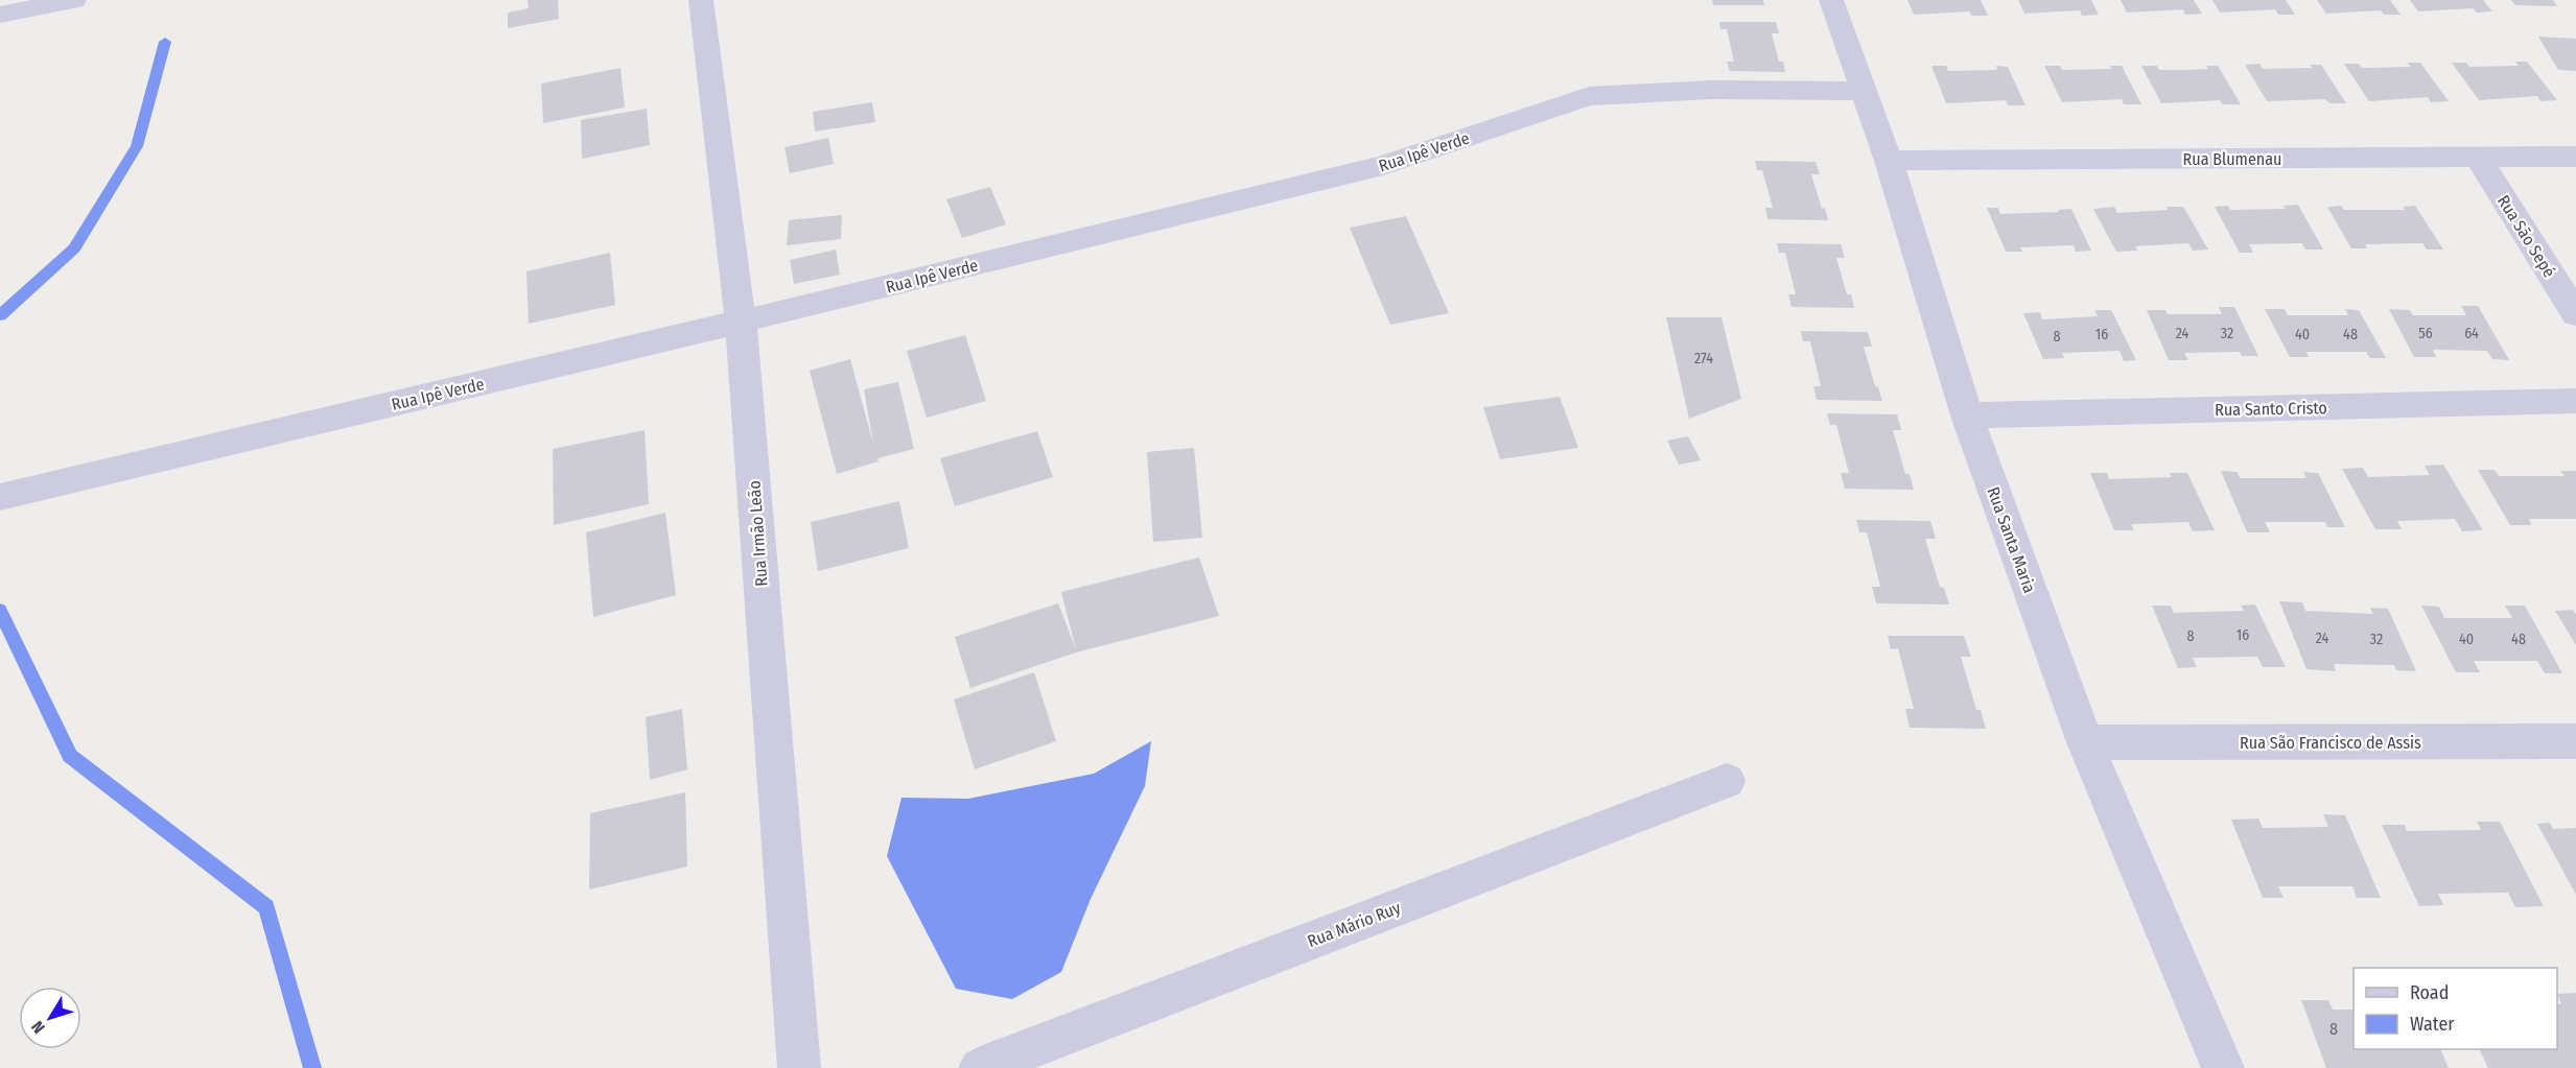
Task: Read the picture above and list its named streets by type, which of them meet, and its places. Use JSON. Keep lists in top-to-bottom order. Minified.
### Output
{"streets":{"street":["Rua Ipê Verde","Rua Blumenau","Rua São Sepé","Rua Santo Cristo","Rua Irmão Leão","Rua Santa Maria","Rua São Francisco de Assis","Rua Mário Ruy"]},"crossings":[["Rua Ipê Verde","Rua Irmão Leão"],["Rua Ipê Verde","Rua Santa Maria"],["Rua Blumenau","Rua São Sepé"],["Rua Blumenau","Rua Santa Maria"],["Rua Santo Cristo","Rua Santa Maria"],["Rua Santa Maria","Rua São Francisco de Assis"]],"house_numbers":["24","32","56","64","16","40","48","8","274","16","8","24","32","40","48","8"],"legend":["Road","Water"],"north":"bottom left"}
